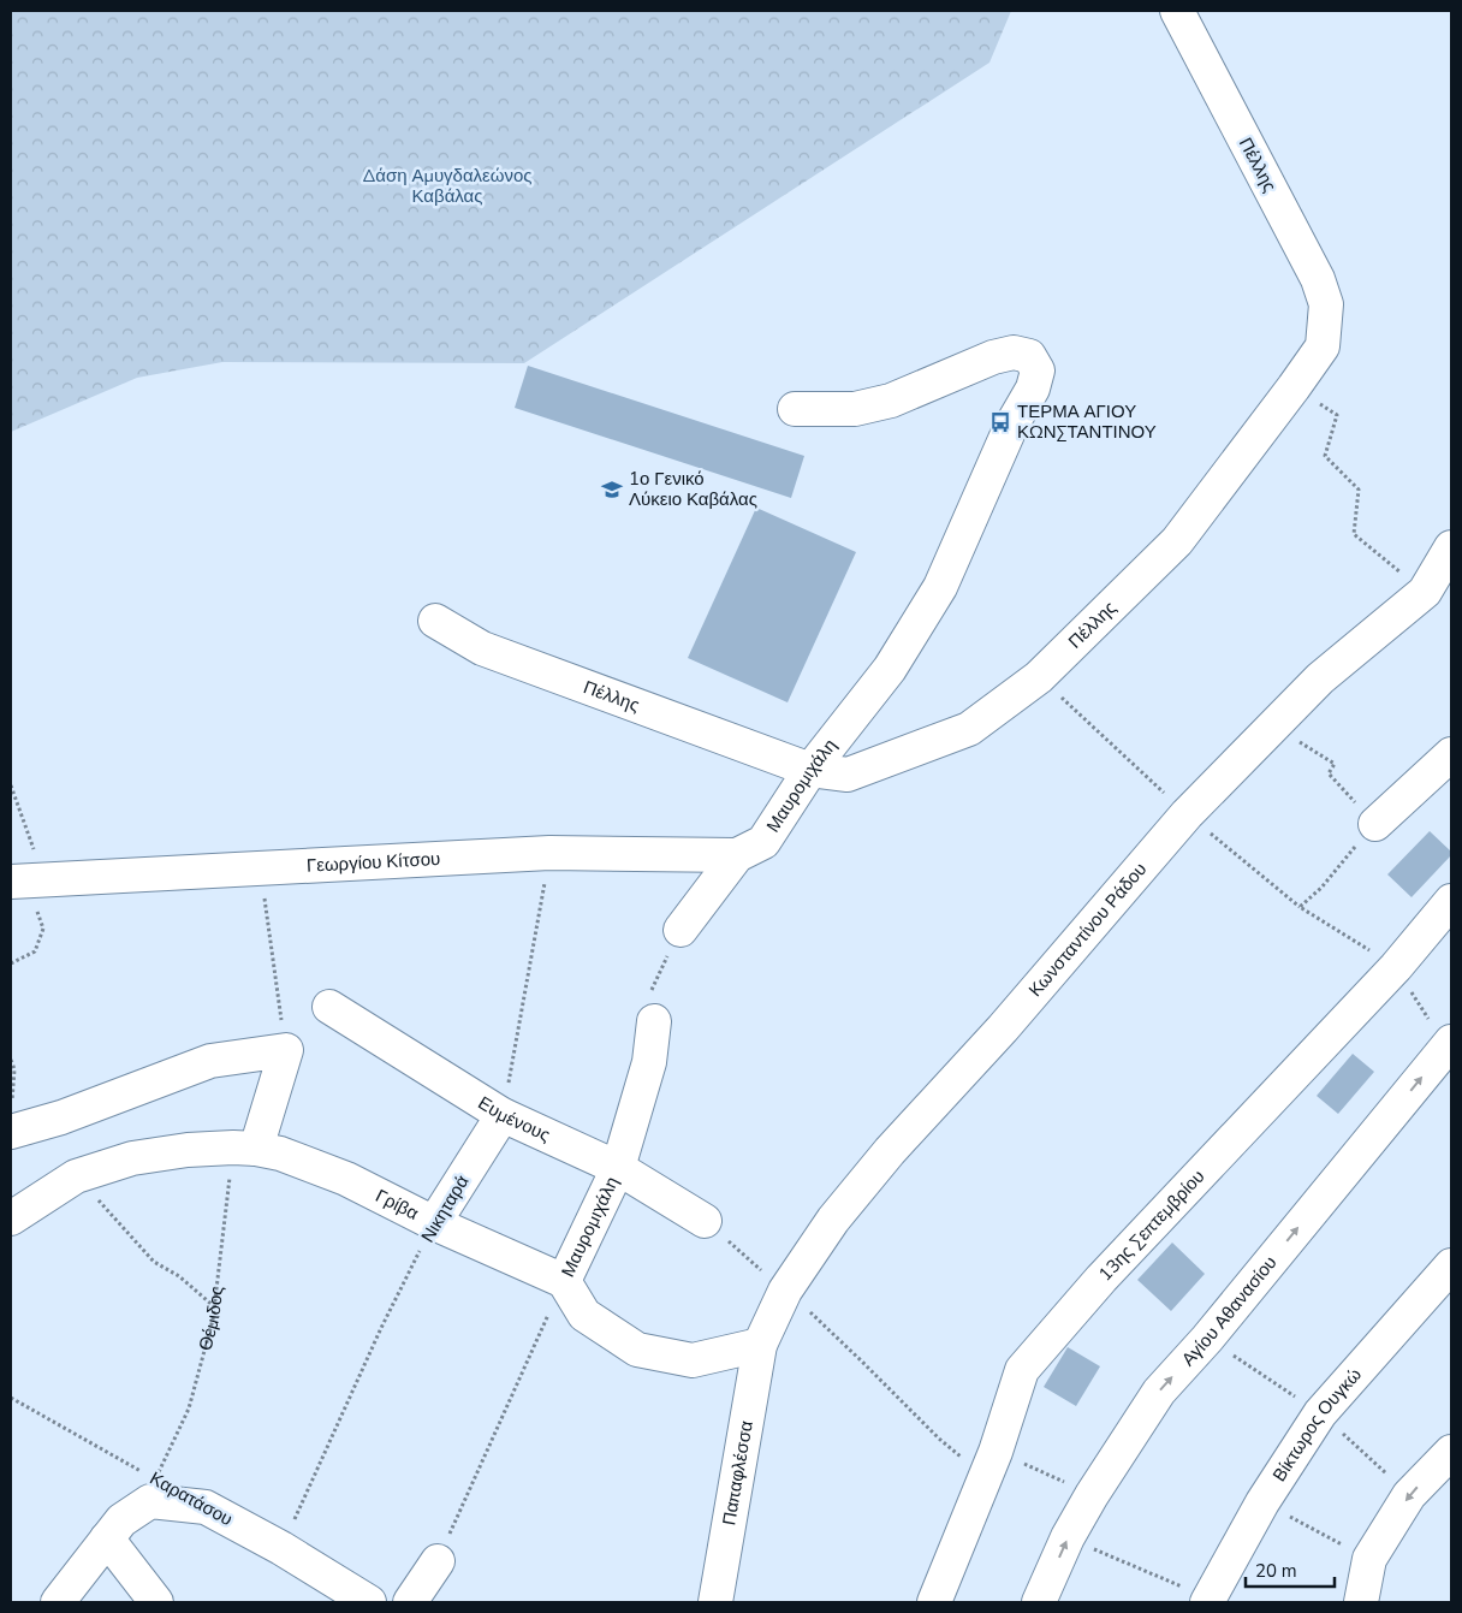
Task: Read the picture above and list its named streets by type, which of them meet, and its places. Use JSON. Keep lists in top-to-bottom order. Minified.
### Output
{"streets":{"street":["Πέλλης","Μαυρομιχάλη","Γεωργίου Κίτσου","Κωνσταντίνου Ράδου","Ευμένους","Γρίβα","Νικηταρά","13ης Σεπτεμβρίου","Αγίου Αθανασίου","Βίκτωρος Ουγκώ","Παπαφλέσσα","Καρατάσου"],"path":["Θέμιδος"]},"crossings":[["Πέλλης","Μαυρομιχάλη"],["Μαυρομιχάλη","Γεωργίου Κίτσου"],["Μαυρομιχάλη","Ευμένους"],["Μαυρομιχάλη","Γρίβα"],["Κωνσταντίνου Ράδου","Παπαφλέσσα"],["Ευμένους","Νικηταρά"],["Γρίβα","Νικηταρά"],["Γρίβα","Θέμιδος"],["Νικηταρά","Καρατάσου"]],"one_way":["Αγίου Αθανασίου"],"parks":["Δάση Αμυγδαλεώνος Καβάλας"],"places":{"bus stop":["ΤΕΡΜΑ ΑΓΙΟΥ ΚΩΝΣΤΑΝΤΙΝΟΥ"],"school or university":["1ο Γενικό Λύκειο Καβάλας"]},"scale_bar":"20 m"}
